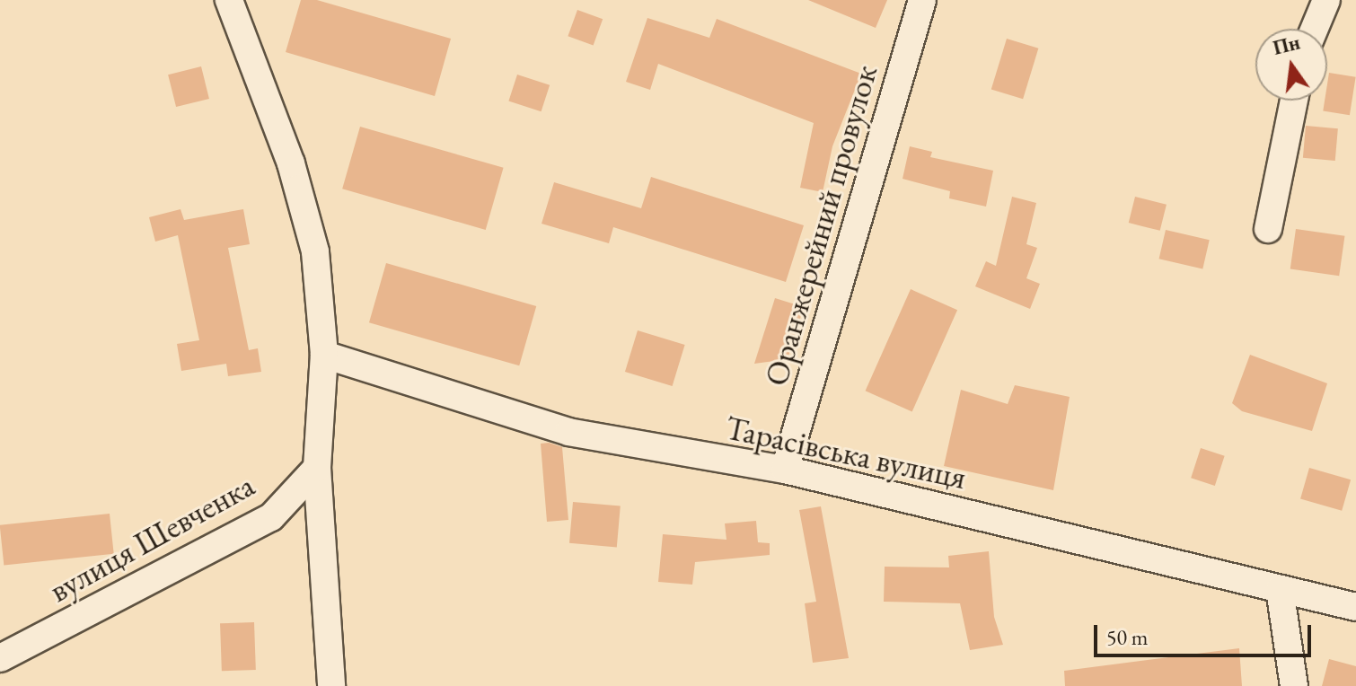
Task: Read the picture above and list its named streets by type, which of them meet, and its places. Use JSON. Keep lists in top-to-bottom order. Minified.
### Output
{"streets":{"street":["Оранжерейний провулок","Тарасівська вулиця","вулиця Шевченка"]},"crossings":[["Оранжерейний провулок","Тарасівська вулиця"]],"scale_bar":"50 m","north":"top"}
